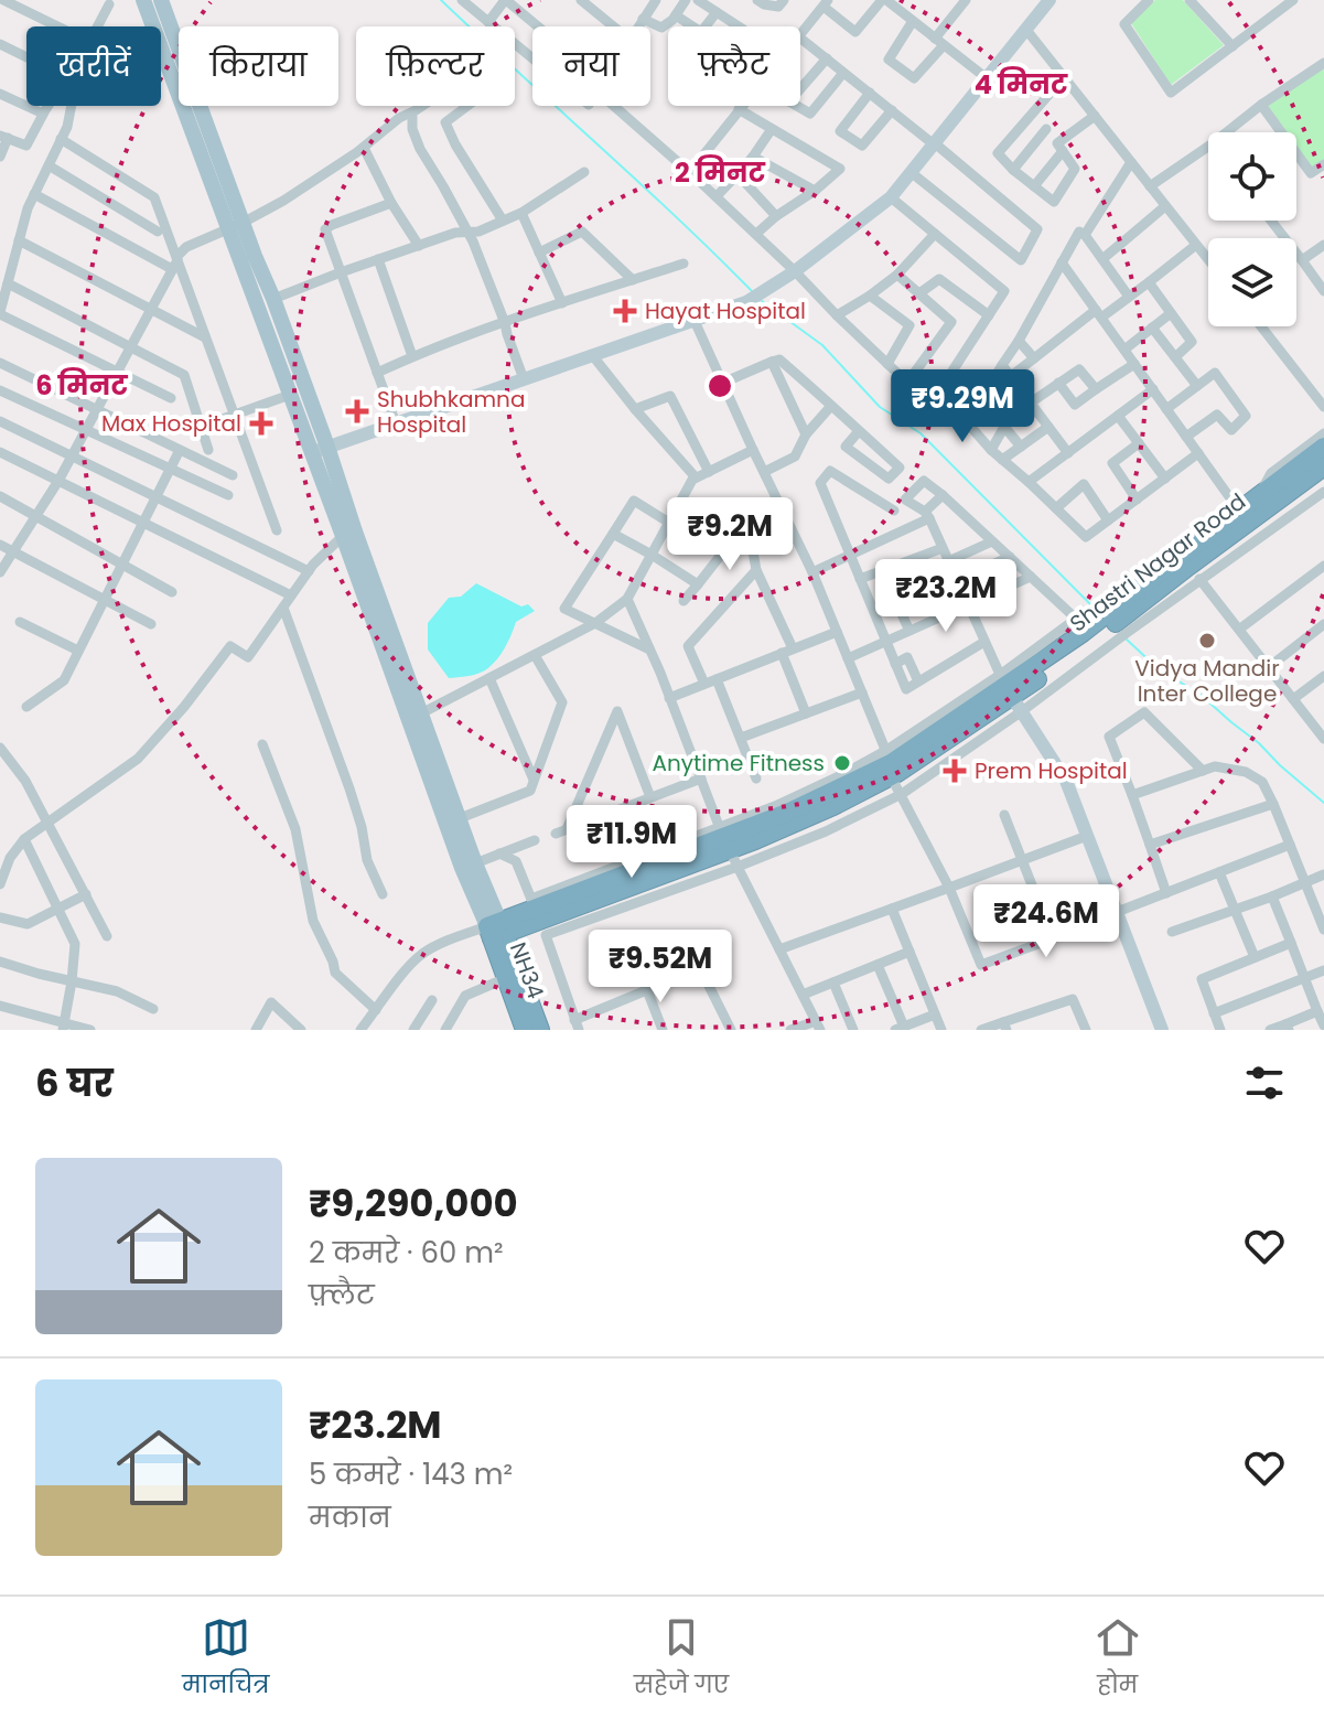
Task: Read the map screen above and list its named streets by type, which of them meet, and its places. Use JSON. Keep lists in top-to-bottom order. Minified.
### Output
{"streets":{"highway":["Shastri Nagar Road","NH34"]},"crossings":[["Shastri Nagar Road","NH34"]],"places":{"health":["Hayat Hospital","Shubhkamna Hospital","Max Hospital","Prem Hospital"],"other":["Vidya Mandir Inter College","Anytime Fitness"]},"page":{"chip":["खरीदें","किराया","फ़िल्टर","नया","फ़्लैट"],"price":["₹9.29M","₹9.2M","₹23.2M","₹11.9M","₹24.6M","₹9.52M"],"heading":"6 घर","list":[{"name":"₹9,290,000","note":"2 कमरे · 60 m² · फ़्लैट"},{"name":"₹23.2M","note":"5 कमरे · 143 m² · मकान"}],"tabs":["मानचित्र","सहेजे गए","होम"]},"rings":["4 मिनट","2 मिनट","6 मिनट"]}
